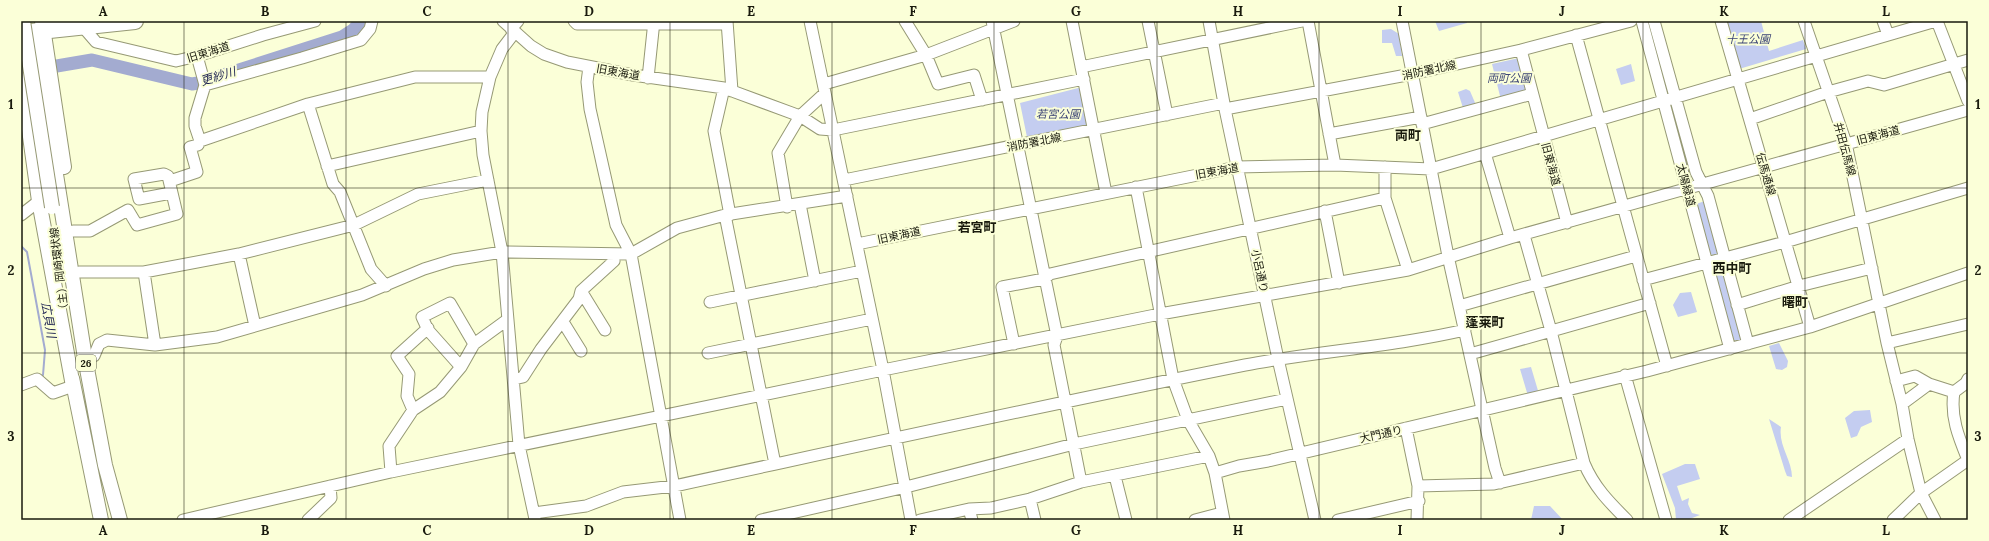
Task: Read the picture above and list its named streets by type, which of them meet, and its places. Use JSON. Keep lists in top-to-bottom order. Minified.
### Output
{"streets":{"main road":["（主）岡崎環状線","26"],"street":["旧東海道","消防署北線","井田伝馬線","伝馬通線","太陽緑道","小呂通り","大門通り"]},"crossings":[["旧東海道","井田伝馬線"],["旧東海道","伝馬通線"],["旧東海道","太陽緑道"],["旧東海道","小呂通り"],["消防署北線","小呂通り"],["井田伝馬線","大門通り"],["伝馬通線","大門通り"],["太陽緑道","大門通り"],["（主）岡崎環状線","26"],["小呂通り","大門通り"]],"districts":["両町","若宮町","西中町","曙町","蓬莱町"],"water":["更紗川","広貝川"],"parks":["十王公園","両町公園","若宮公園"],"grid":{"columns":["A","B","C","D","E","F","G","H","I","J","K","L"],"rows":["1","2","3"]}}
